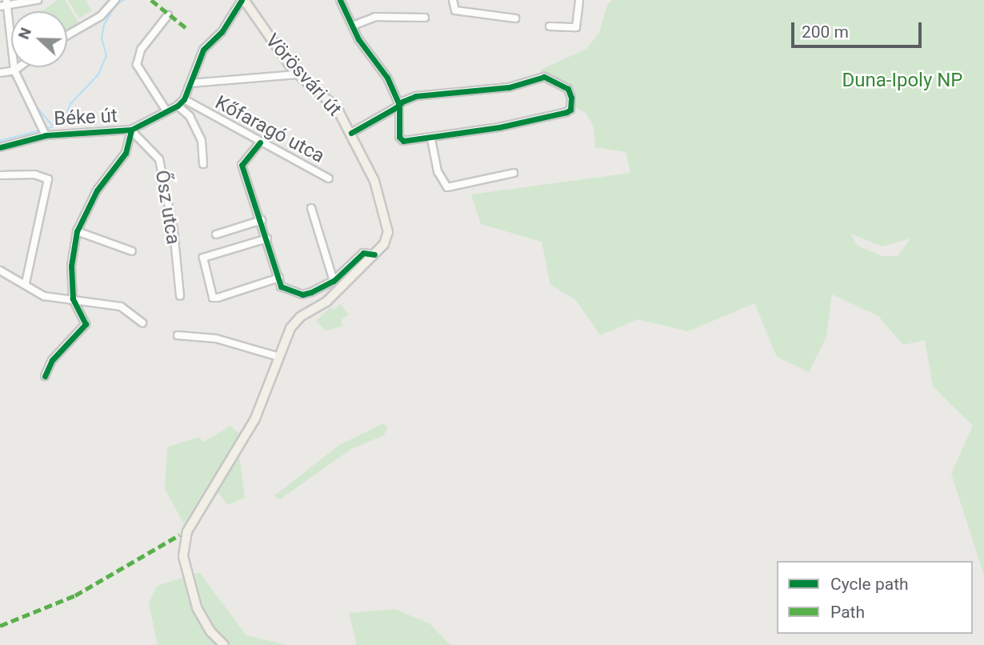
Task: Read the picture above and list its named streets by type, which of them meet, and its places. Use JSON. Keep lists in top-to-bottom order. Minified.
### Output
{"streets":{"main road":["Vörösvári út"],"street":["Béke út","Kőfaragó utca","Ősz utca"]},"crossings":[["Vörösvári út","Béke út"],["Béke út","Kőfaragó utca"],["Béke út","Ősz utca"]],"parks":["Duna-Ipoly NP"],"legend":["Cycle path","Path"],"scale_bar":"200 m","north":"left"}
